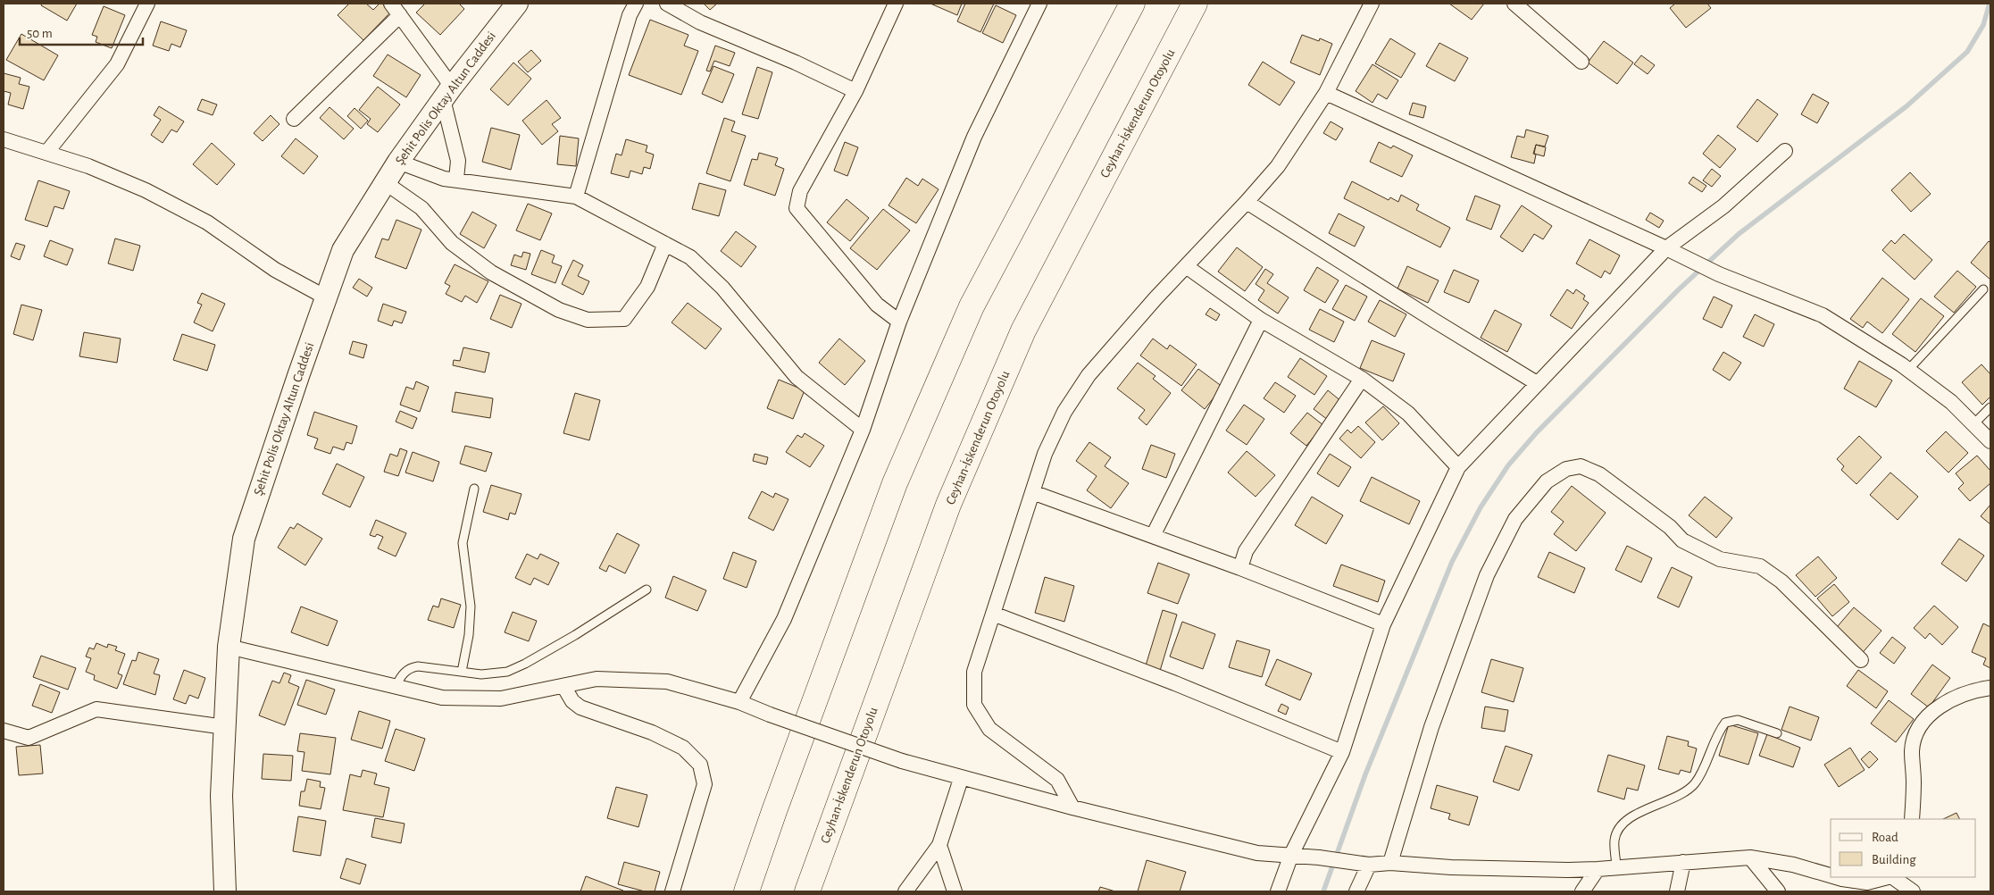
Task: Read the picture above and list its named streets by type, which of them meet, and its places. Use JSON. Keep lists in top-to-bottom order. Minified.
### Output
{"streets":{"highway":["Ceyhan-İskenderun Otoyolu"],"street":["Şehit Polis Oktay Altun Caddesi"]},"legend":["Road","Building"],"scale_bar":"50 m"}
